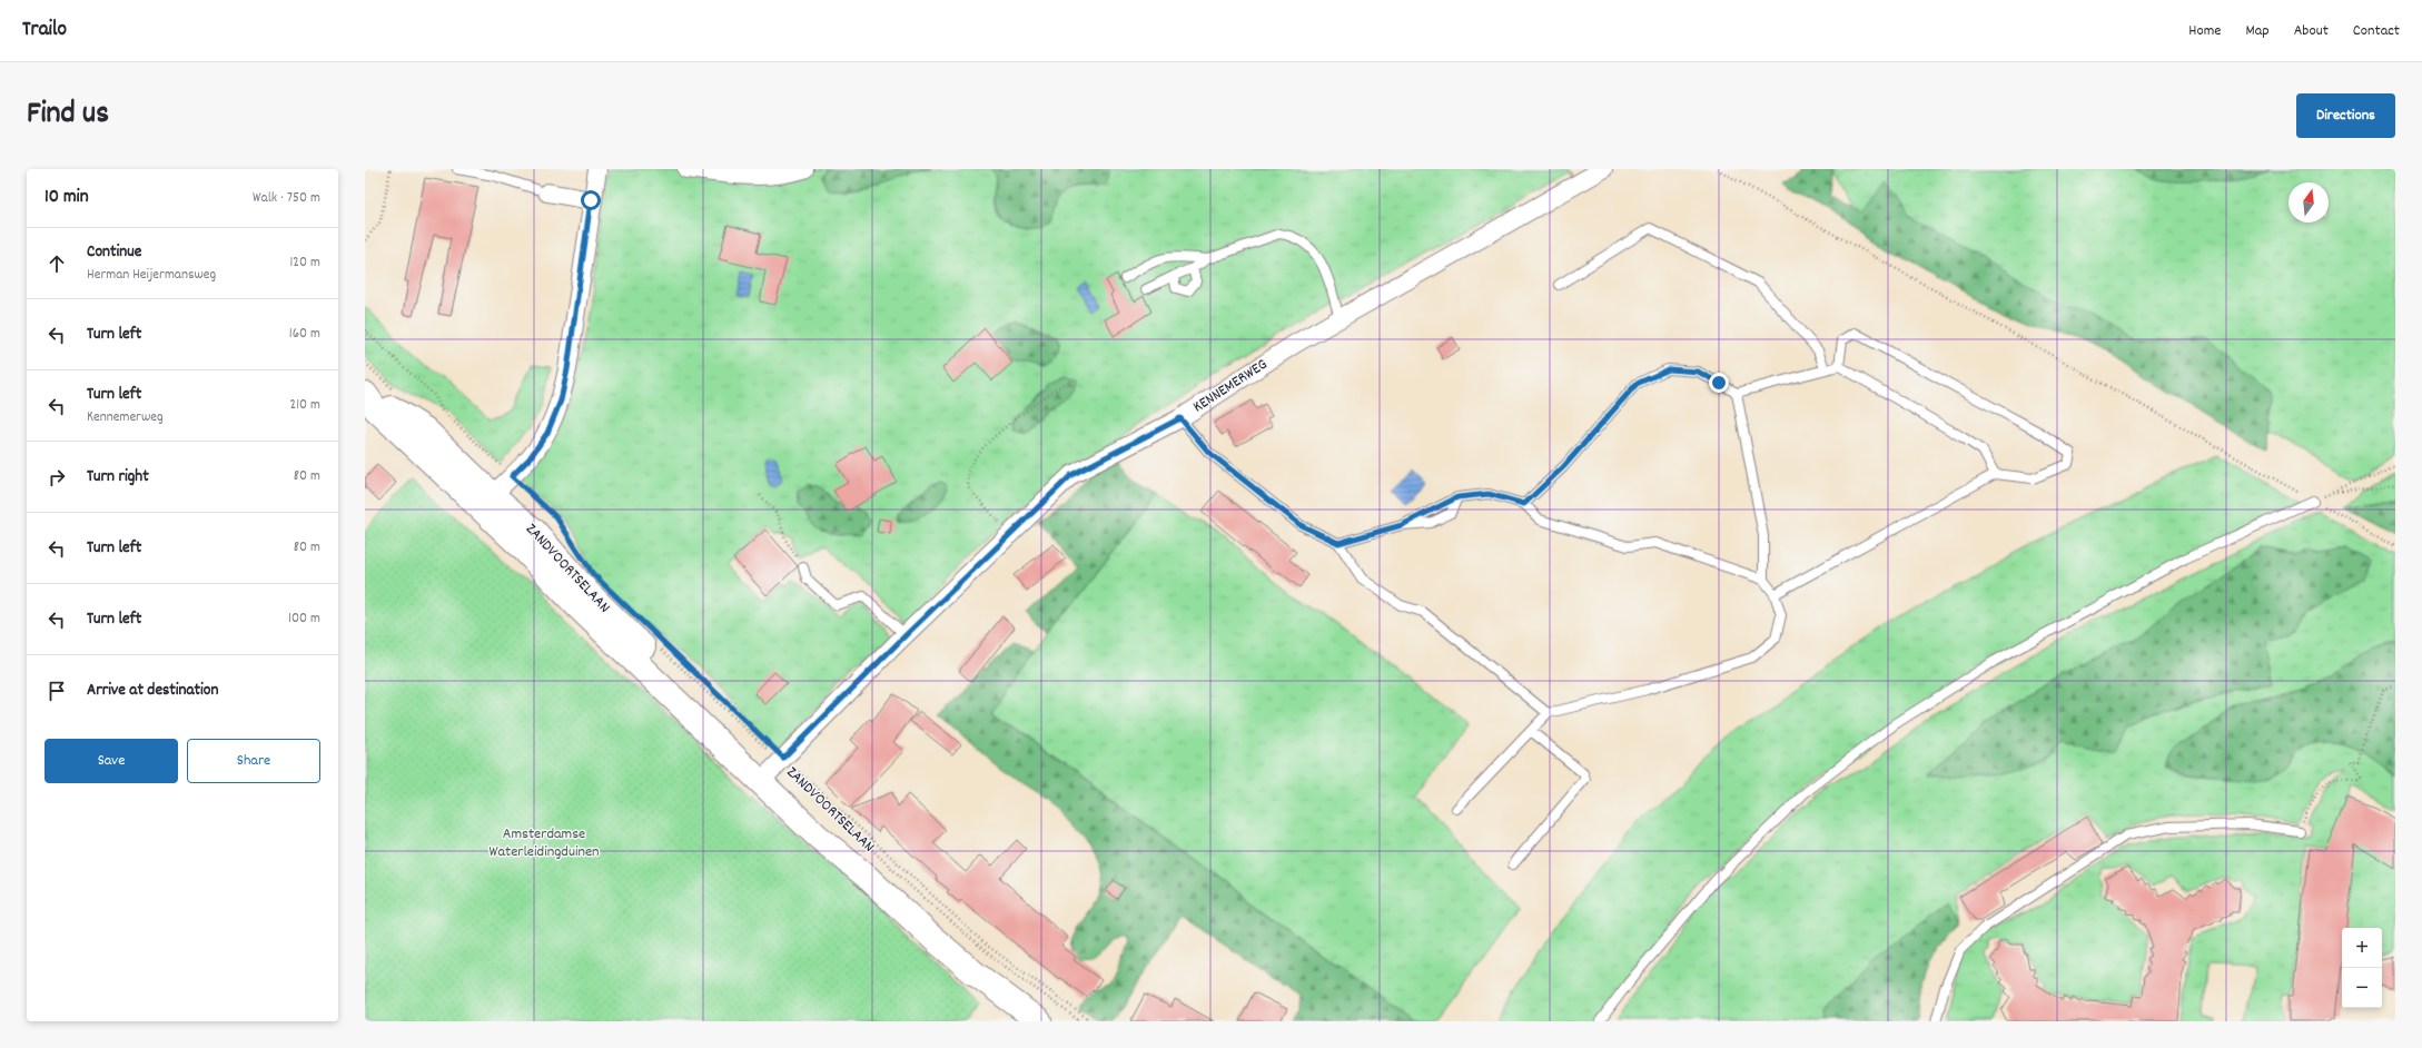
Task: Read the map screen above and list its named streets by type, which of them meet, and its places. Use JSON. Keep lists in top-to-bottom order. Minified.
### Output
{"streets":{"main road":["ZANDVOORTSELAAN"],"street":["KENNEMERWEG"]},"crossings":[["KENNEMERWEG","ZANDVOORTSELAAN"]],"parks":["Amsterdamse Waterleidingduinen"],"north":"top","page":{"header":"Trailo","nav":["Home","Map","About","Contact"],"title":"Find us","buttons":["Directions",["Save","Share"]],"heading":["10 min","Walk · 750 m"],"list":[["Continue","Herman Heijermansweg","120 m"],["Turn left","160 m"],["Turn left","Kennemerweg","210 m"],["Turn right","80 m"],["Turn left","80 m"],["Turn left","100 m"],"Arrive at destination"],"map_buttons":["+","−"]}}
